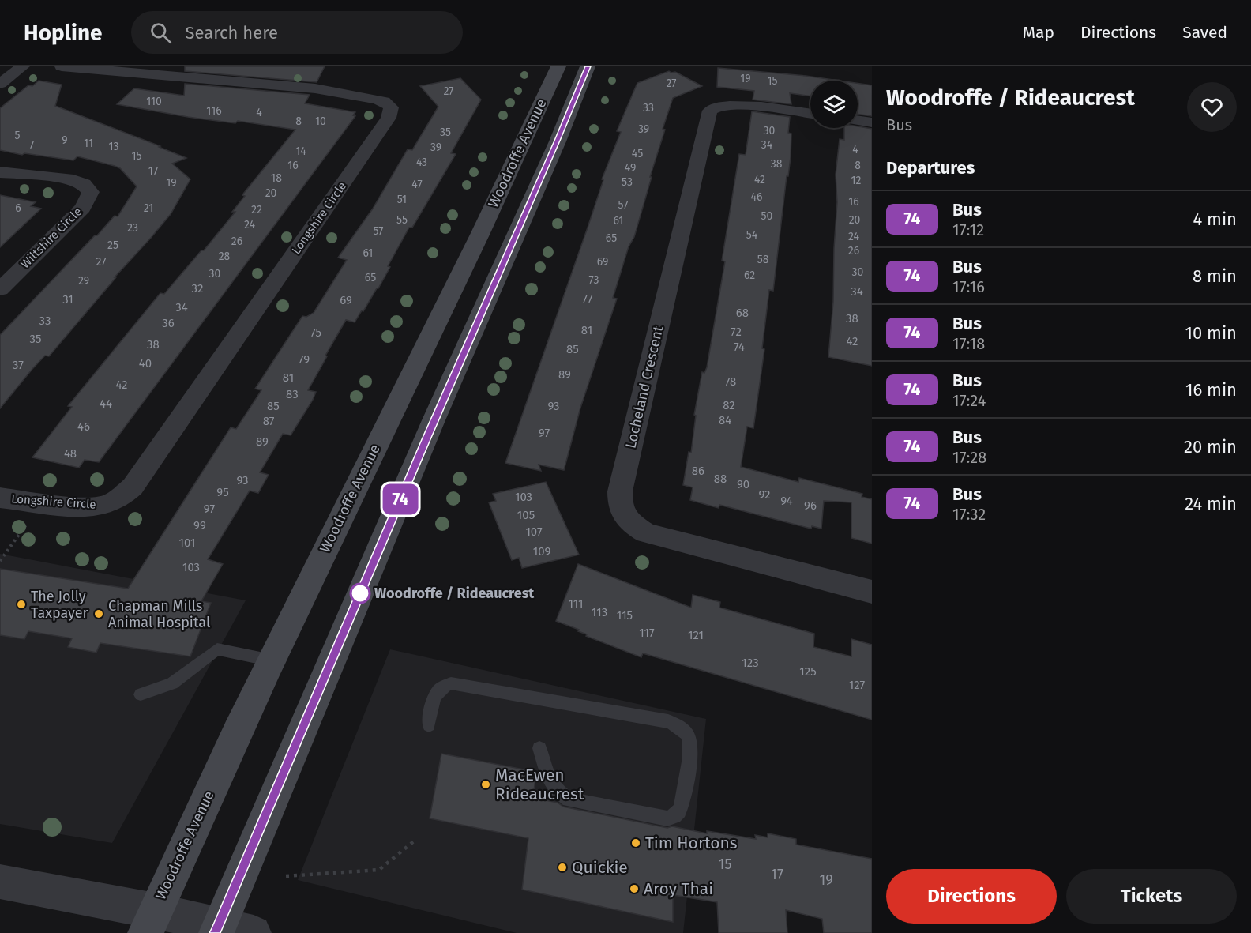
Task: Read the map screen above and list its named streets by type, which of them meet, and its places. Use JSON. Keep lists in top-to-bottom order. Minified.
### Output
{"streets":{"main road":["Woodroffe Avenue"],"street":["Longshire Circle","Wiltshire Circle","Locheland Crescent"]},"places":["Woodroffe / Rideaucrest","The Jolly Taxpayer","Chapman Mills Animal Hospital","MacEwen Rideaucrest","Tim Hortons","Quickie","Aroy Thai"],"lines":["bus line 74"],"house_numbers":["19","15","27","27","110","33","116","4","8","10","39","30","35","5","9","11","7","34","13","39","4","14","45","15","43","38","16","8","49","17","18","42","12","53","19","47","20","46","51","16","57","6","21","22","50","55","20","61","24","23","57","54","24","65","26","25","26","61","28","58","27","69","30","30","62","65","73","29","32","34","77","31","69","34","68","38","33","36","81","72","75","35","42","38","74","85","79","40","37","89","81","78","42","83","44","82","85","93","84","87","46","97","89","48","86","88","93","90","95","92","103","94","96","97","105","99","107","101","109","103","111","113","115","117","121","123","125","127","15","17","19"],"page":{"header":"Hopline","search":"Search here","nav":["Map","Directions","Saved"],"on_map":"74","heading":[["Woodroffe / Rideaucrest","Bus"],"Departures"],"list":[{"mark":"74","name":"Bus","note":"17:12","value":"4 min"},{"mark":"74","name":"Bus","note":"17:16","value":"8 min"},{"mark":"74","name":"Bus","note":"17:18","value":"10 min"},{"mark":"74","name":"Bus","note":"17:24","value":"16 min"},{"mark":"74","name":"Bus","note":"17:28","value":"20 min"},{"mark":"74","name":"Bus","note":"17:32","value":"24 min"}],"buttons":["Directions","Tickets"]}}
